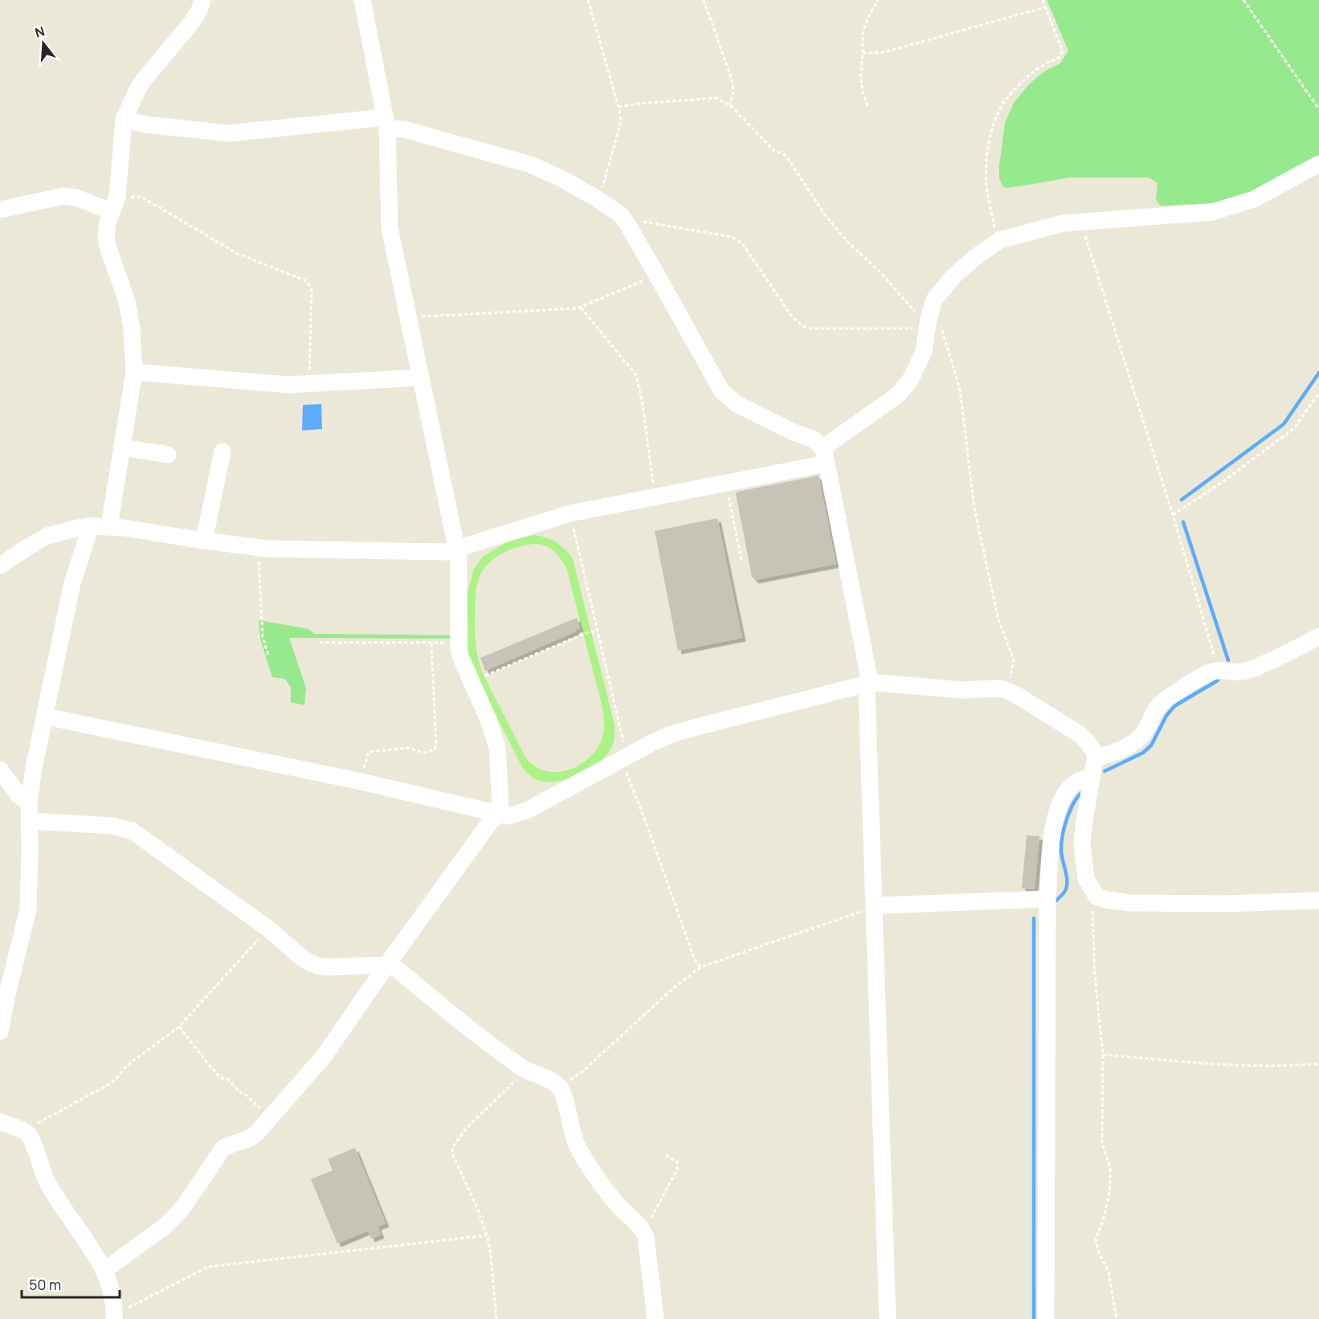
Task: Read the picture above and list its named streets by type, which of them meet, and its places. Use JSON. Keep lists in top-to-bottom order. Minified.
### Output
{"scale_bar":"50 m","north":"top"}
